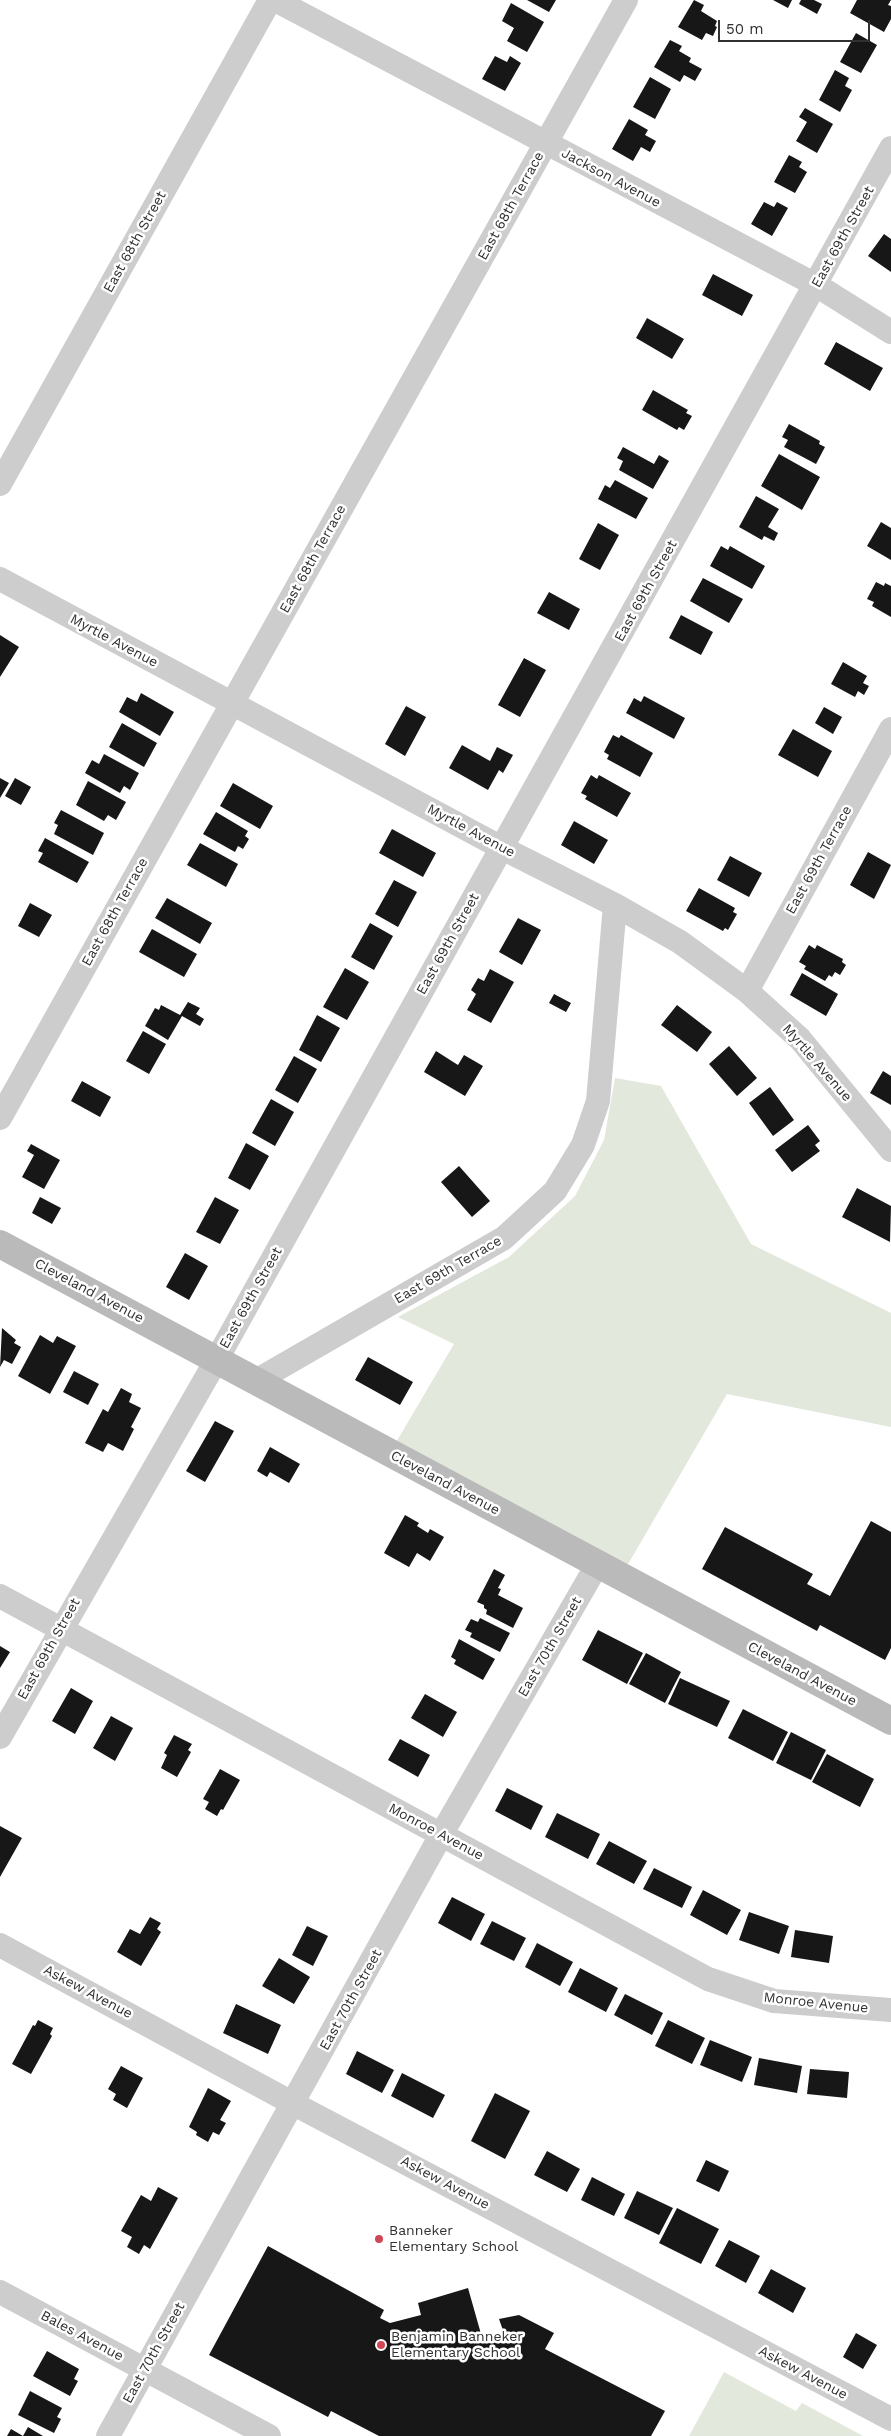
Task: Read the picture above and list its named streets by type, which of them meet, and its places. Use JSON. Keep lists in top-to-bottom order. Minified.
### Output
{"streets":{"main road":["Cleveland Avenue"],"street":["Jackson Avenue","East 68th Terrace","East 69th Street","East 68th Street","Myrtle Avenue","East 69th Terrace","East 70th Street","Monroe Avenue","Askew Avenue","Bales Avenue"]},"crossings":[["Jackson Avenue","East 68th Terrace"],["Jackson Avenue","East 69th Street"],["East 68th Terrace","Myrtle Avenue"],["East 69th Street","Myrtle Avenue"],["East 69th Street","Cleveland Avenue"],["East 69th Street","Monroe Avenue"],["Myrtle Avenue","East 69th Terrace"],["East 69th Terrace","Cleveland Avenue"],["Cleveland Avenue","East 70th Street"],["East 70th Street","Monroe Avenue"],["East 70th Street","Askew Avenue"],["East 70th Street","Bales Avenue"]],"places":["Banneker Elementary School","Benjamin Banneker Elementary School"],"scale_bar":"50 m"}
